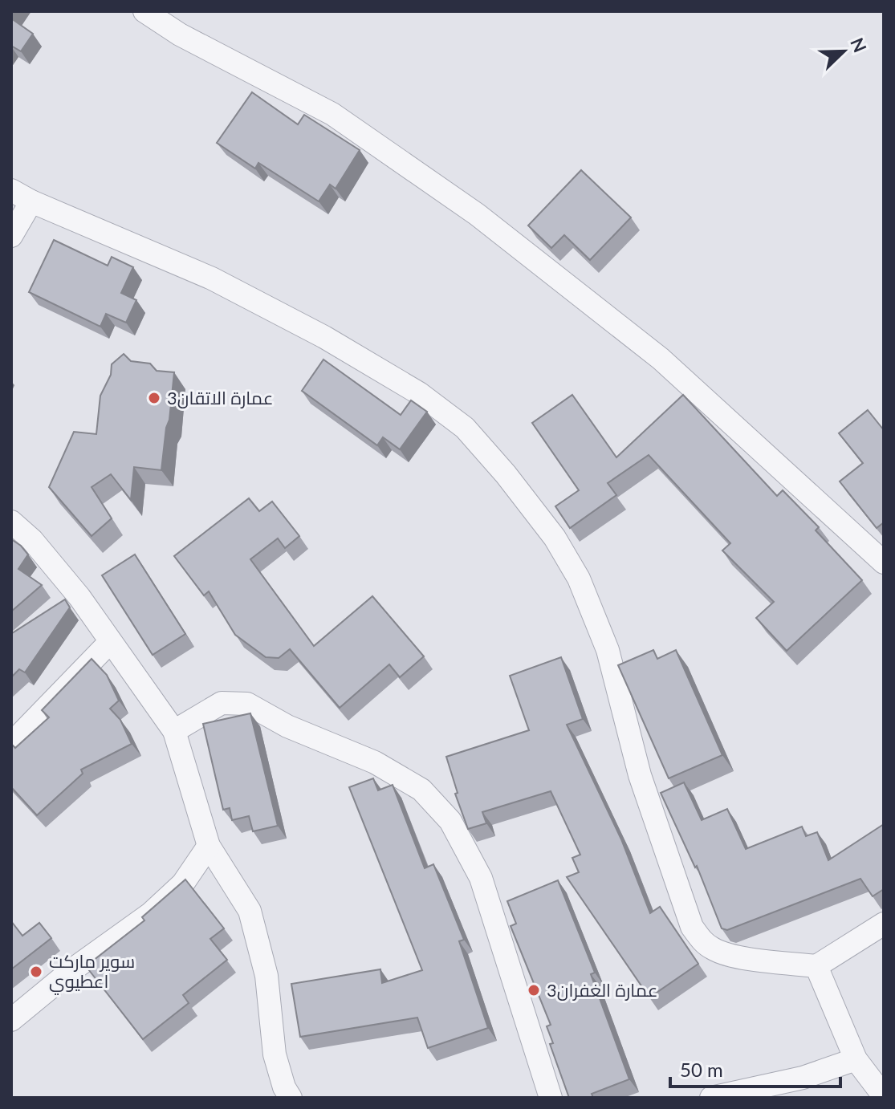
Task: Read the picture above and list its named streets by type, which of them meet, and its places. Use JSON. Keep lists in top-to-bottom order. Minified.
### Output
{"places":["عمارة الاتقان3","سوير ماركت اعطيوي","عمارة الغفران3"],"scale_bar":"50 m","north":"top right"}
